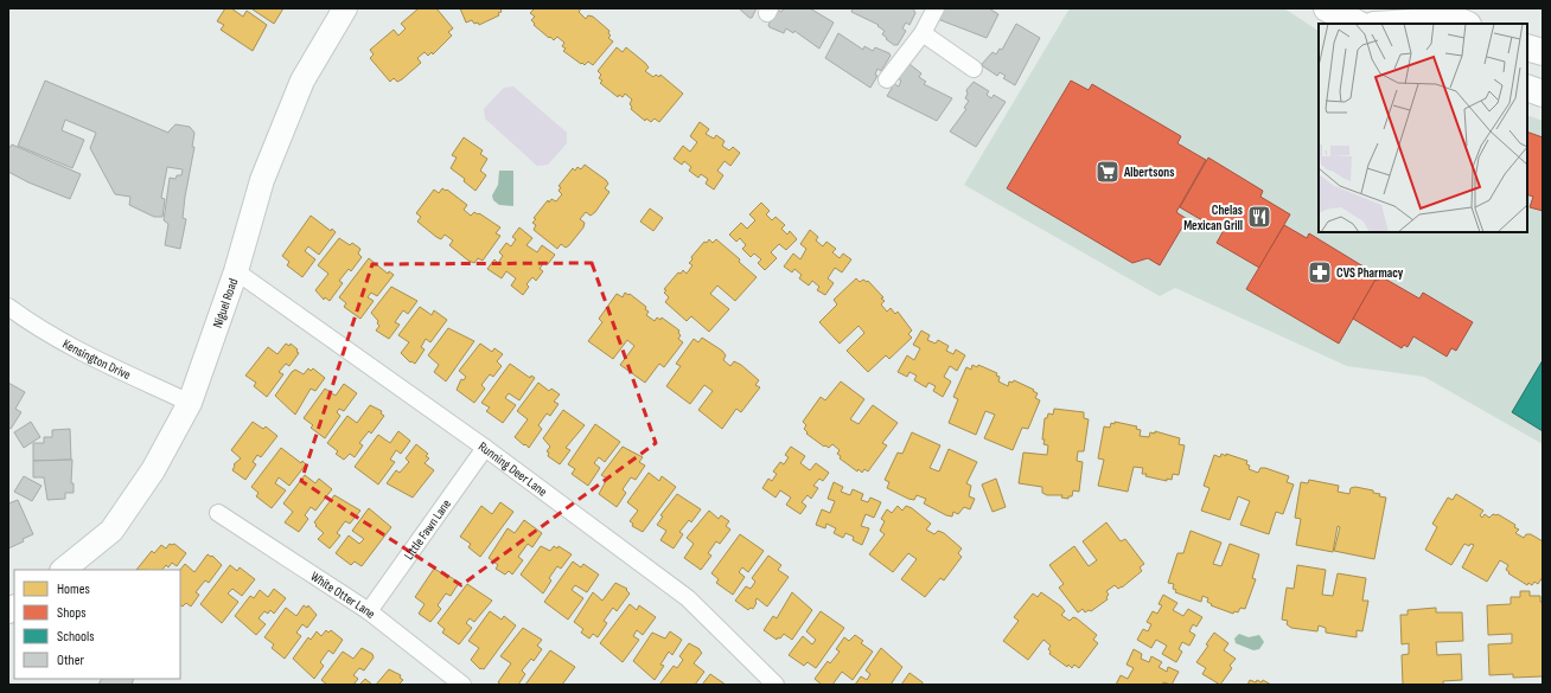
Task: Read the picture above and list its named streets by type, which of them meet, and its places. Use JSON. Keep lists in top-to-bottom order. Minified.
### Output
{"streets":{"main road":["Niguel Road"],"street":["Kensington Drive","Running Deer Lane","Little Fawn Lane","White Otter Lane"]},"crossings":[["Niguel Road","Kensington Drive"],["Niguel Road","Running Deer Lane"],["Running Deer Lane","Little Fawn Lane"],["Little Fawn Lane","White Otter Lane"]],"places":{"supermarket":["Albertsons"],"restaurant":["Chelas Mexican Grill"],"pharmacy":["CVS Pharmacy"]},"legend":["Homes","Shops","Schools","Other"]}
